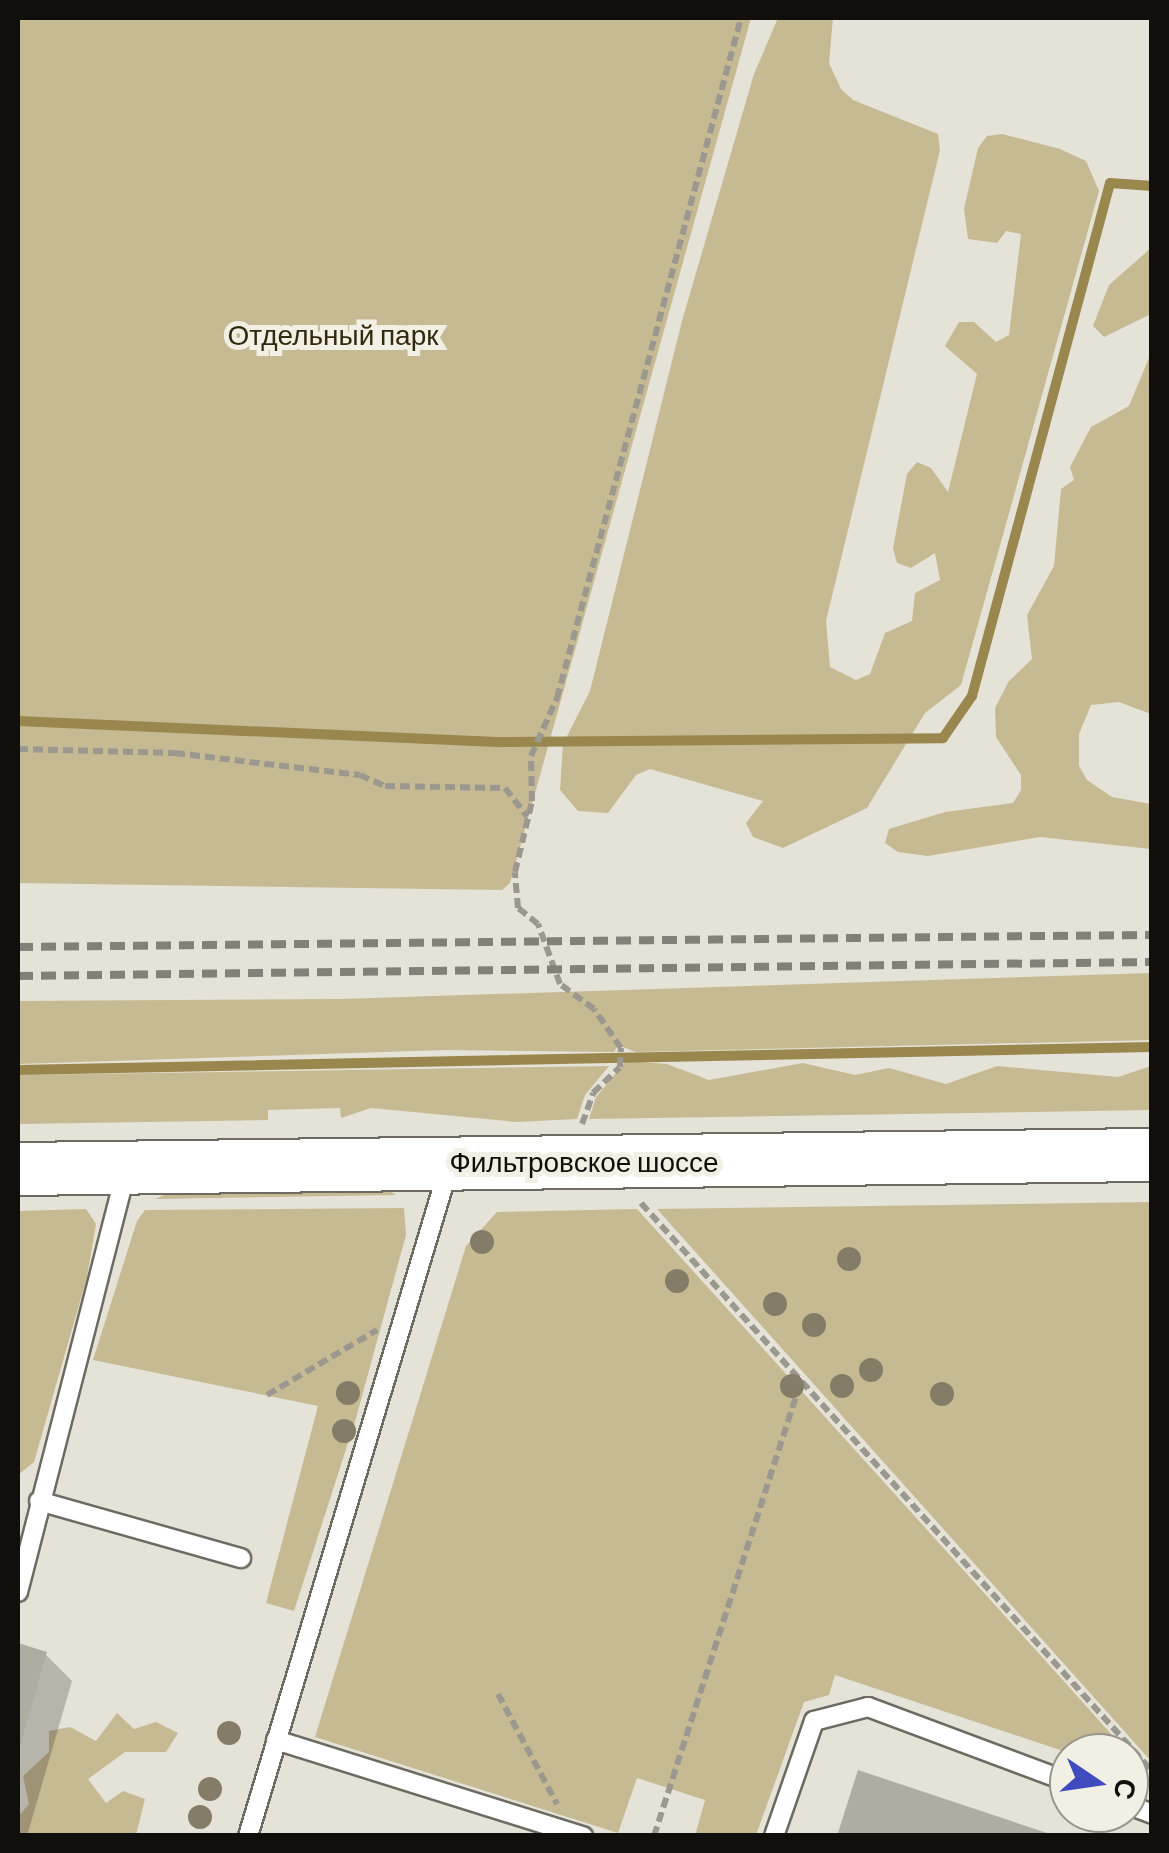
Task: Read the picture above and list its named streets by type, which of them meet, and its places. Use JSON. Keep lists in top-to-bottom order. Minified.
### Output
{"streets":{"main road":["Фильтровское шоссе"]},"parks":["Отдельный парк"],"north":"right"}
